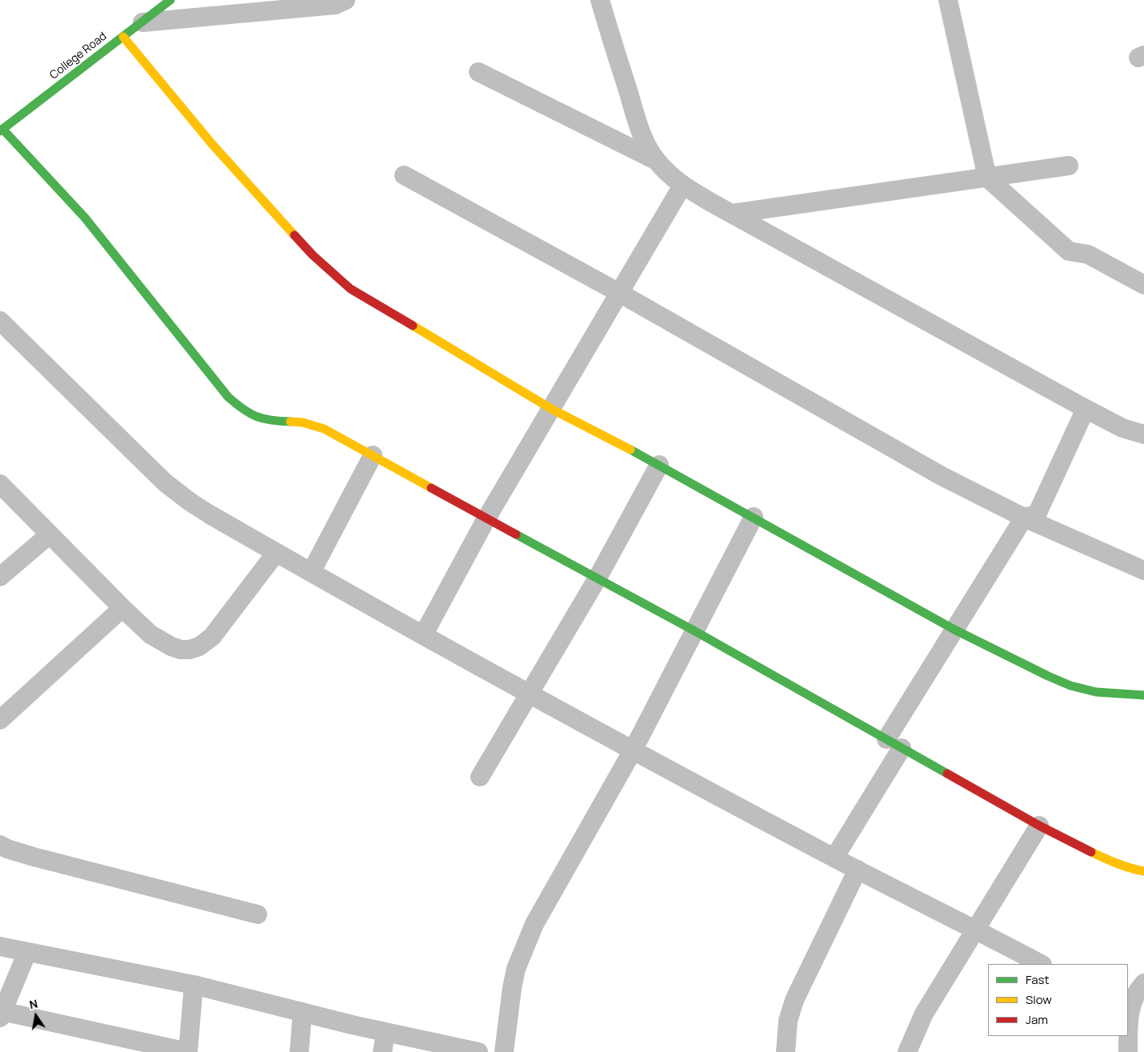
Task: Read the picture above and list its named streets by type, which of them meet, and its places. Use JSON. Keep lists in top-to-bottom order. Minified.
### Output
{"streets":{"street":["College Road"]},"legend":["Fast","Slow","Jam"],"north":"top"}
